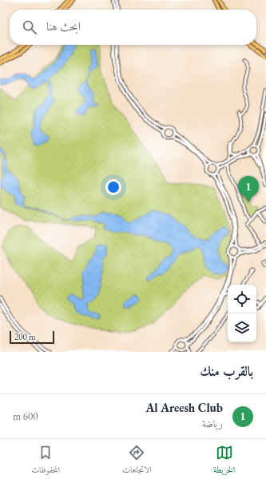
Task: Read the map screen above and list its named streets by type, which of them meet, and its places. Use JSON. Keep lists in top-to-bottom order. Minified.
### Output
{"scale_bar":"200 m","page":{"search":"ابحث هنا","pins":"1","scale":"200 m","heading":"بالقرب منك","list":[{"mark":"1","name":"Al Areesh Club","note":"رياضة","value":"600 m"}],"nav":["الخريطة","الاتجاهات","المحفوظات"]}}
